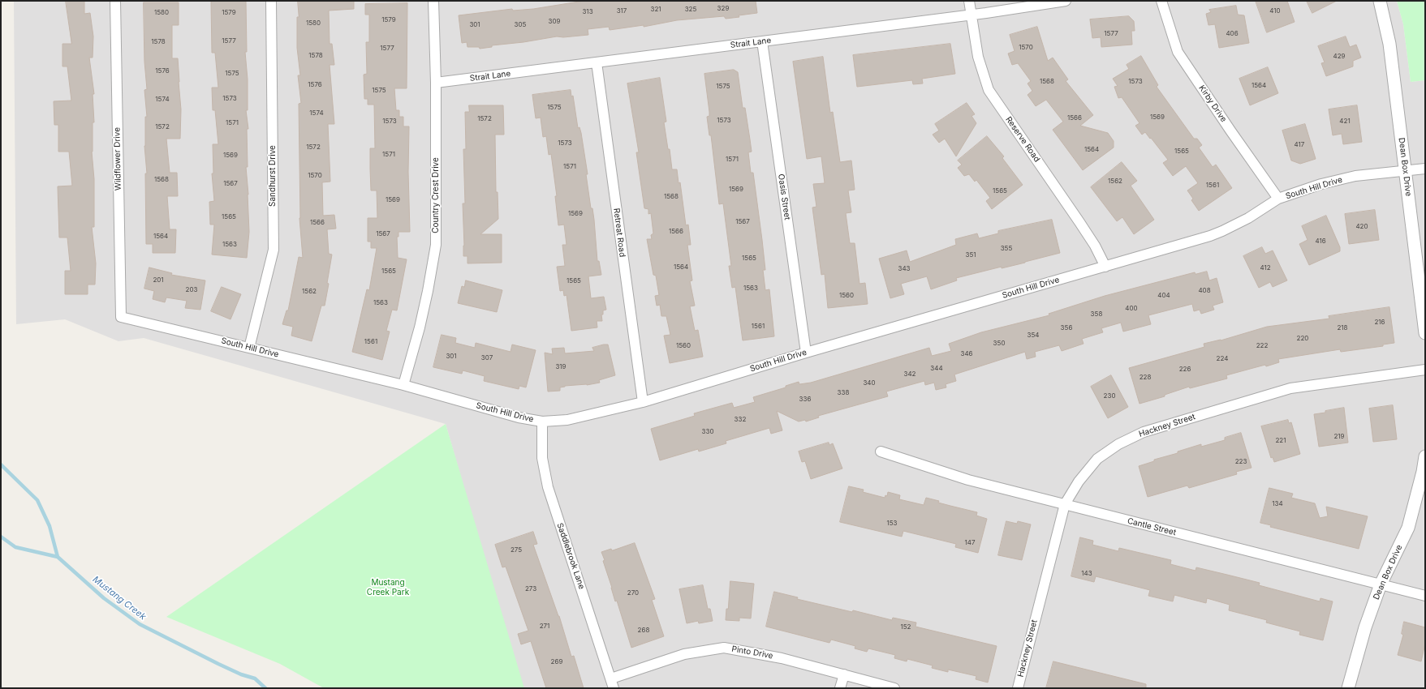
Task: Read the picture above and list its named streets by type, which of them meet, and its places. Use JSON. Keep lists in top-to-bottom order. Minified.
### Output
{"streets":{"street":["Strait Lane","Kirby Drive","Reserve Road","Wildflower Drive","Dean Box Drive","Sandhurst Drive","South Hill Drive","Country Crest Drive","Oasis Street","Retreat Road","Hackney Street","Cantle Street","Saddlebrook Lane","Pinto Drive"]},"crossings":[["Strait Lane","Reserve Road"],["Strait Lane","Country Crest Drive"],["Strait Lane","Oasis Street"],["Strait Lane","Retreat Road"],["Kirby Drive","South Hill Drive"],["Reserve Road","South Hill Drive"],["Wildflower Drive","South Hill Drive"],["Dean Box Drive","South Hill Drive"],["Dean Box Drive","Cantle Street"],["Sandhurst Drive","South Hill Drive"],["South Hill Drive","Country Crest Drive"],["South Hill Drive","Oasis Street"],["South Hill Drive","Retreat Road"],["South Hill Drive","Saddlebrook Lane"],["Hackney Street","Cantle Street"],["Saddlebrook Lane","Pinto Drive"]],"water":["Mustang Creek"],"parks":["Mustang Creek Park"],"house_numbers":["329","321","325","317","410","313","1580","1579","1579","309","1580","301","305","1577","406","1577","1578","1570","1577","1578","429","1576","1575","1568","1573","1576","1564","1575","1575","1573","1574","1575","1574","1569","1566","1572","1573","1573","421","1571","1572","1573","417","1572","1564","1565","1571","1569","1571","1571","1570","1568","1562","1567","1561","1569","1565","1568","1569","1569","1565","1567","1566","420","1566","1567","1564","416","1563","355","351","1565","1564","412","343","1565","201","1565","1563","203","408","1562","1560","404","1563","400","358","216","1561","356","218","354","220","1561","350","1560","222","346","301","307","224","319","344","226","342","228","340","338","230","336","332","330","219","221","223","134","153","147","275","143","273","270","271","152","268","269"]}
